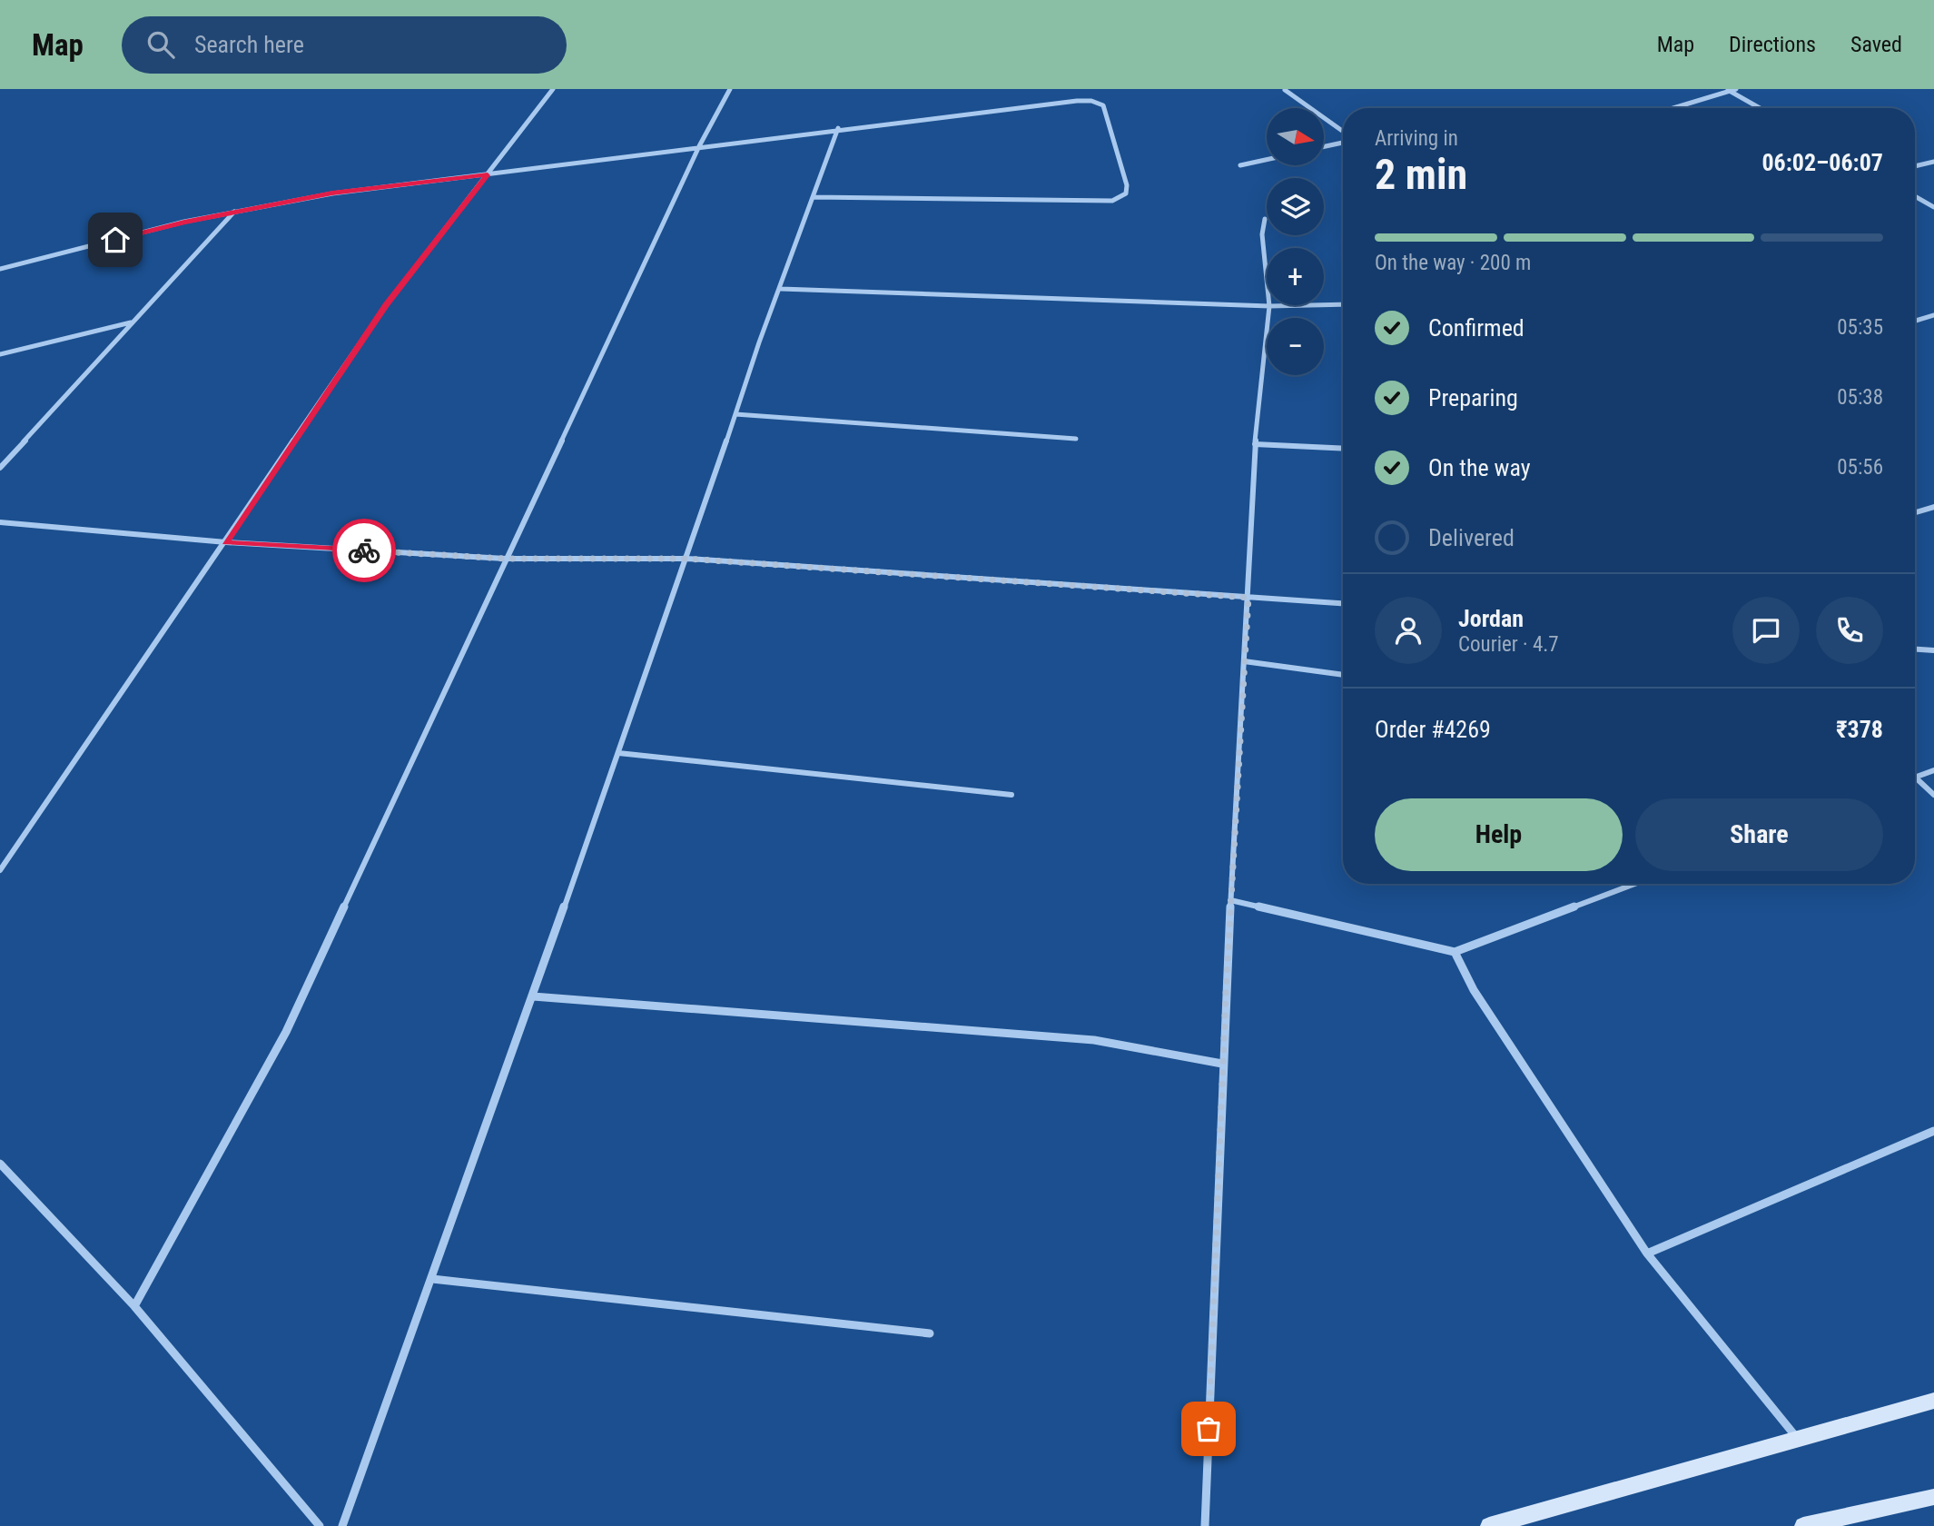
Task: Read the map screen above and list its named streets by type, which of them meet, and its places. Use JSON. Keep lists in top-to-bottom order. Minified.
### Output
{"north":"right","page":{"header":"Map","search":"Search here","nav":["Map","Directions","Saved"],"map_buttons":["+","−"],"heading":["2 min","Arriving in","06:02–06:07"],"panel":["Jordan","Courier · 4.7","Order #4269","₹378"],"bar":"On the way · 200 m","list":[["Confirmed","05:35"],["Preparing","05:38"],["On the way","05:56"],"Delivered"],"buttons":["Help","Share"]}}
